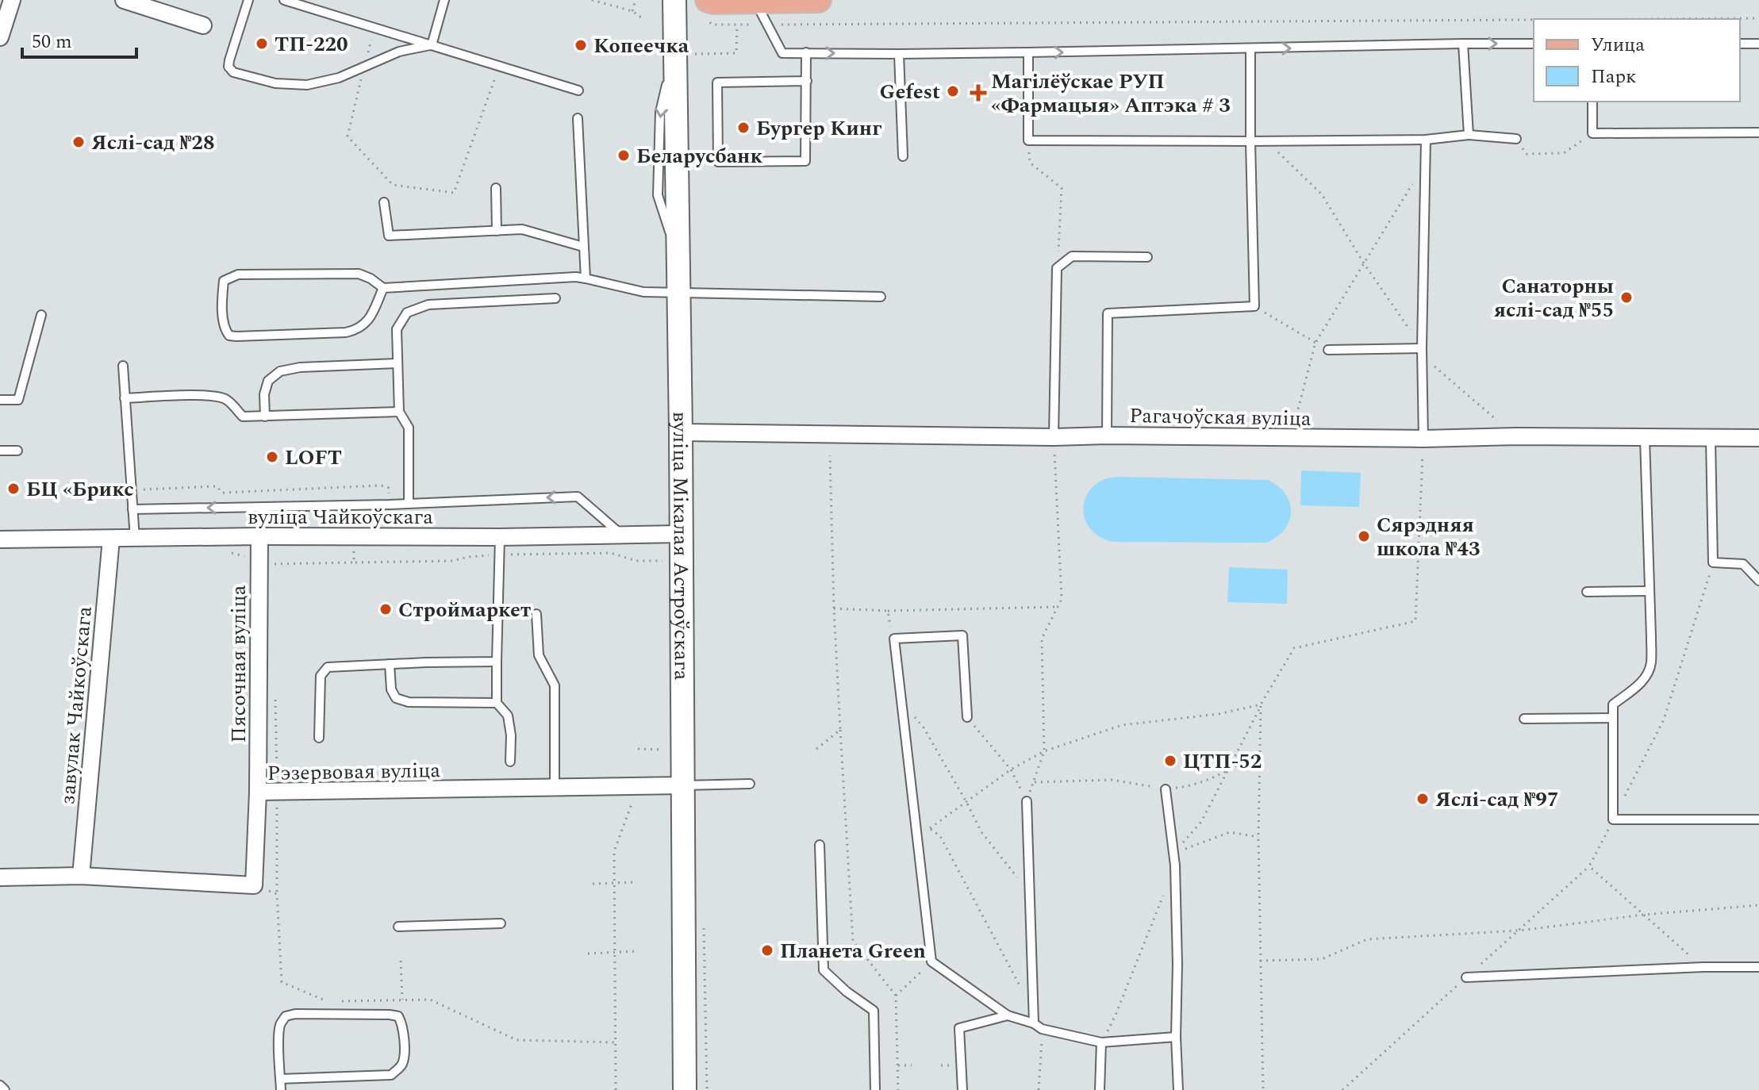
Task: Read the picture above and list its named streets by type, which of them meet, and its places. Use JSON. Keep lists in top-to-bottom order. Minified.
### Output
{"streets":{"main road":["вуліца Мікалая Астроўскага"],"street":["Рагачоўская вуліца","вуліца Чайкоўскага","Пясочная вуліца","завулак Чайкоўскага","Рэзервовая вуліца"]},"crossings":[["Рагачоўская вуліца","вуліца Мікалая Астроўскага"],["вуліца Чайкоўскага","вуліца Мікалая Астроўскага"],["вуліца Чайкоўскага","Пясочная вуліца"],["вуліца Чайкоўскага","завулак Чайкоўскага"],["вуліца Мікалая Астроўскага","Рэзервовая вуліца"],["Пясочная вуліца","Рэзервовая вуліца"]],"places":{"other":["ТП-220","Копеечка","Gefest","Бургер Кинг","Яслі-сад №28","Беларусбанк","Санаторны яслі-сад №55","LOFT","БЦ «Брикс","Сярэдняя школа №43","Строймаркет","ЦТП-52","Яслі-сад №97","Планета Green"],"health":["Магілёўскае РУП «Фармацыя» Аптэка # 3"]},"legend":["Улица","Парк"],"scale_bar":"50 m"}
